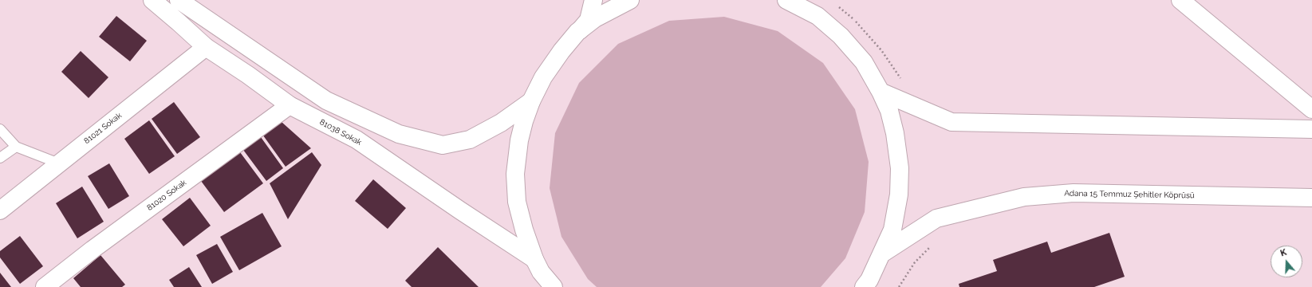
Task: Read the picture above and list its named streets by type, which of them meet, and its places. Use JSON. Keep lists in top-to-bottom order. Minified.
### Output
{"streets":{"main road":["81021 Sokak","81038 Sokak","Adana 15 Temmuz Şehitler Köprüsü","81020 Sokak"]},"crossings":[["81021 Sokak","81038 Sokak"],["81038 Sokak","81020 Sokak"]],"north":"top"}
